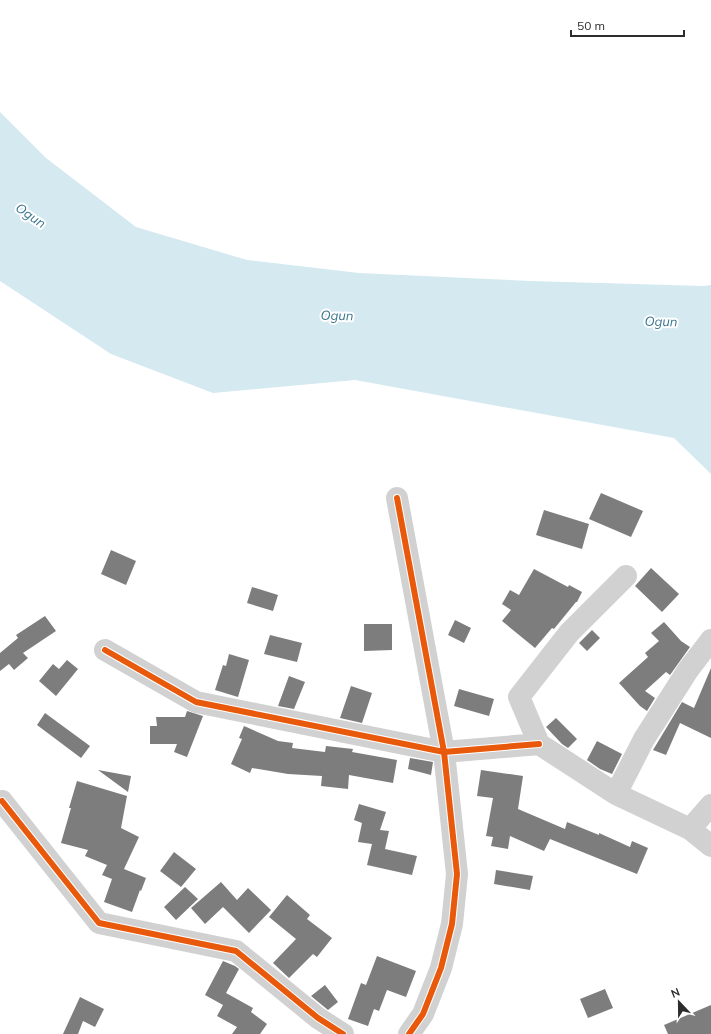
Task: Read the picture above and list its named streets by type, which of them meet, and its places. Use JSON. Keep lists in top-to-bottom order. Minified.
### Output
{"water":["Ogun"],"scale_bar":"50 m","north":"top"}
